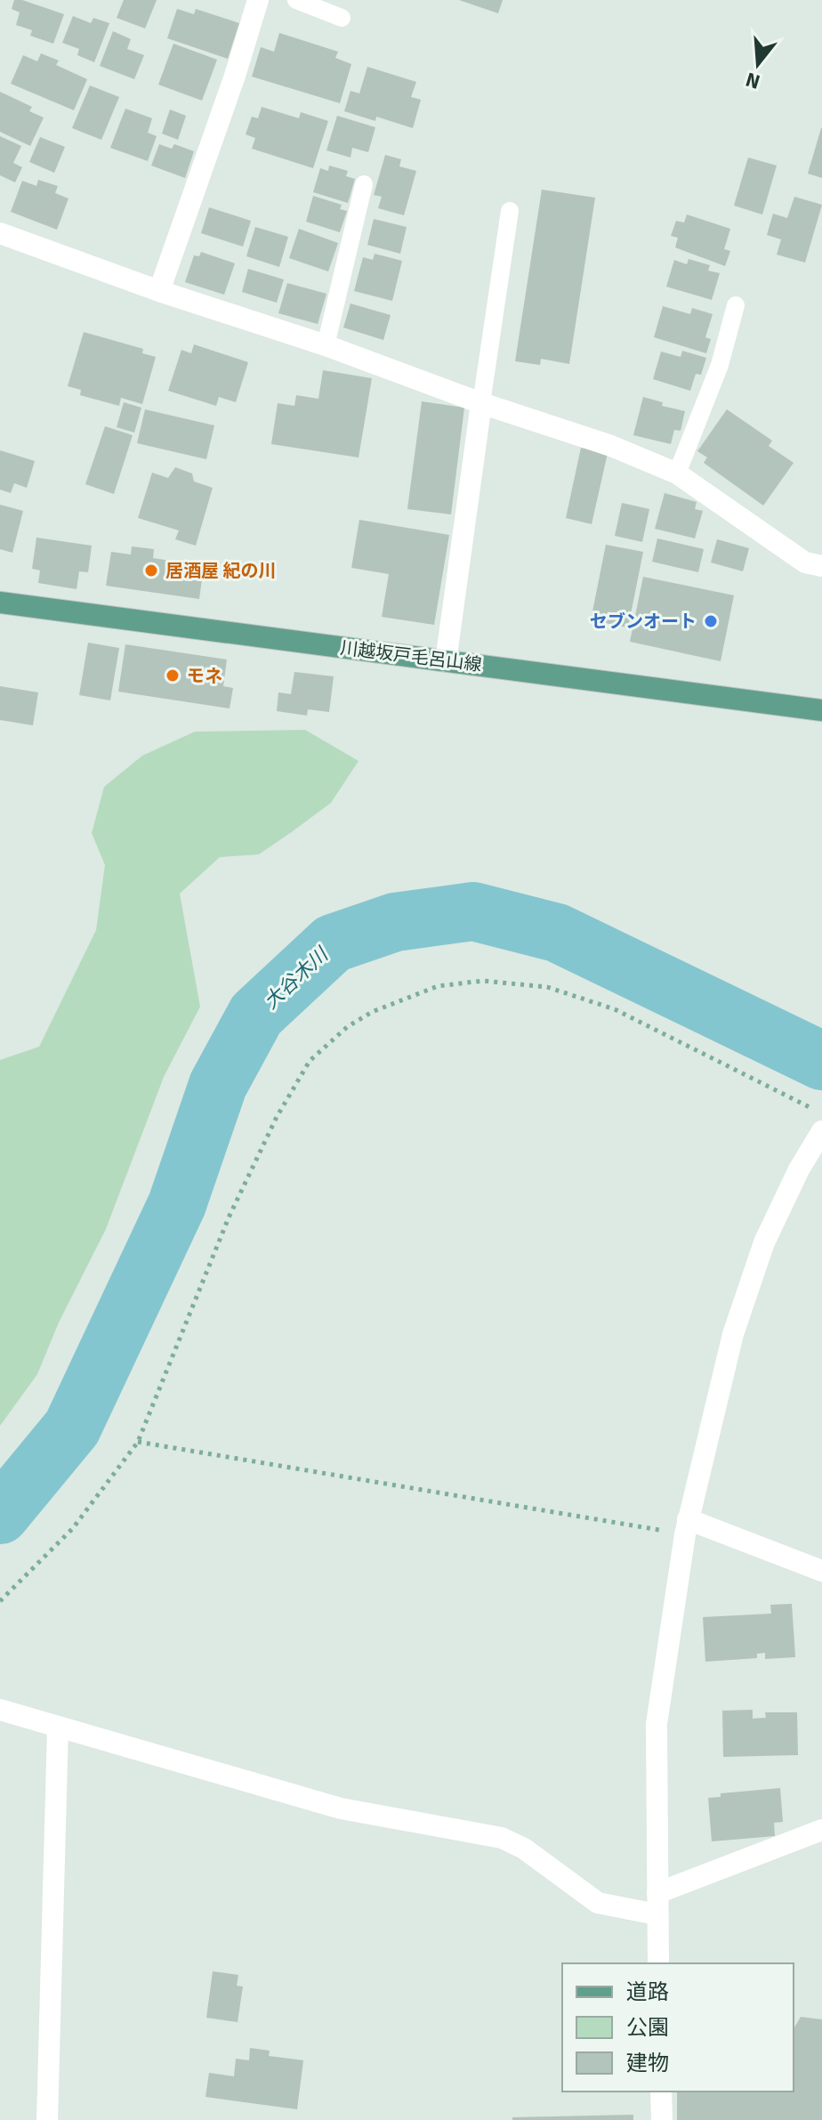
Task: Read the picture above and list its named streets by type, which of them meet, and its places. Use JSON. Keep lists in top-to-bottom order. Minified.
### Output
{"streets":{"main road":["川越坂戸毛呂山線"]},"water":["大谷木川"],"places":["居酒屋 紀の川","セブンオート","モネ"],"legend":["道路","公園","建物"],"north":"bottom"}
